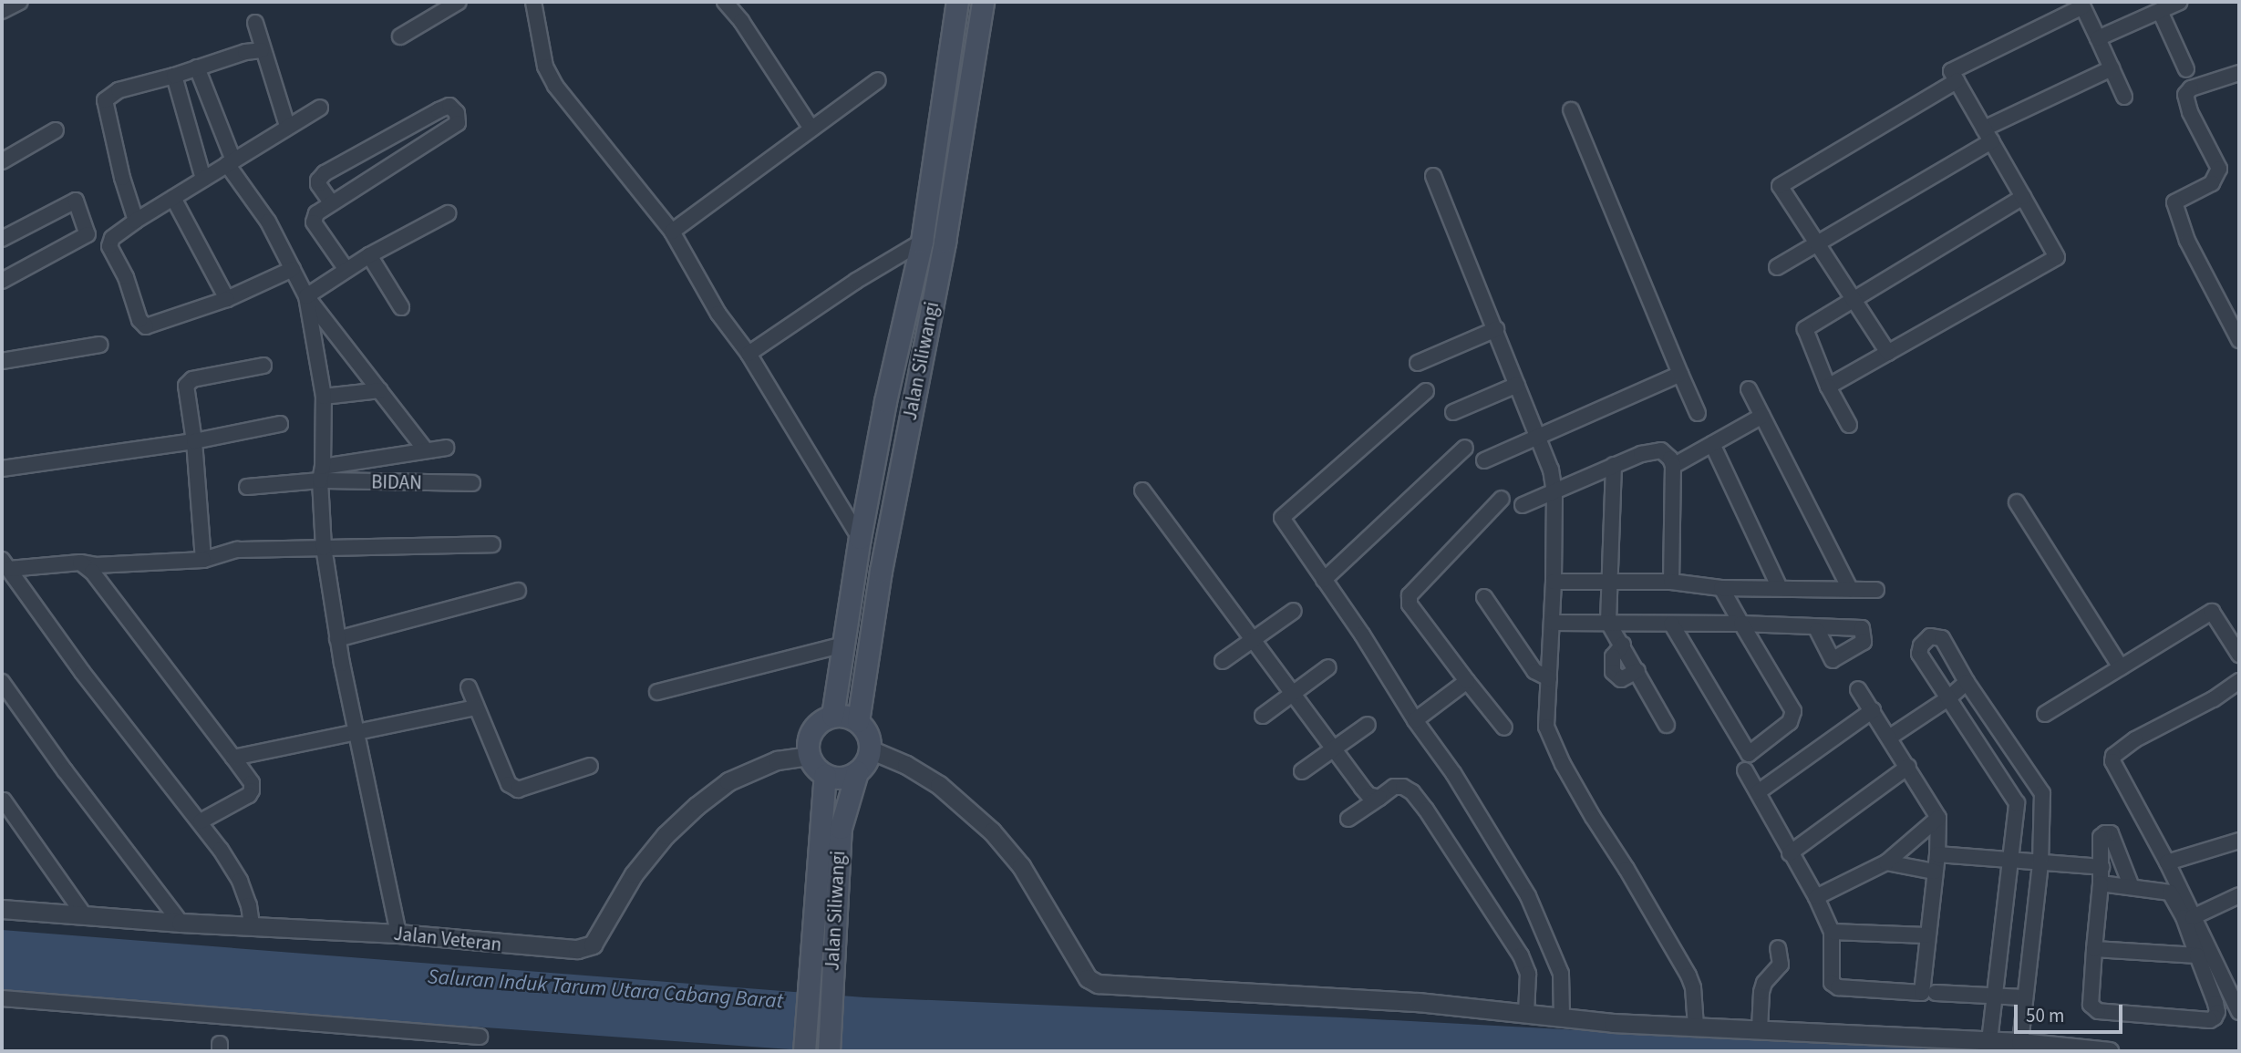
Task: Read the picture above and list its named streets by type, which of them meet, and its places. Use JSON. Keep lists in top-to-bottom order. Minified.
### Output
{"streets":{"main road":["Jalan Siliwangi"],"street":["BIDAN","Jalan Veteran"]},"crossings":[["Jalan Siliwangi","Jalan Veteran"]],"water":["Saluran Induk Tarum Utara Cabang Barat"],"scale_bar":"50 m"}
